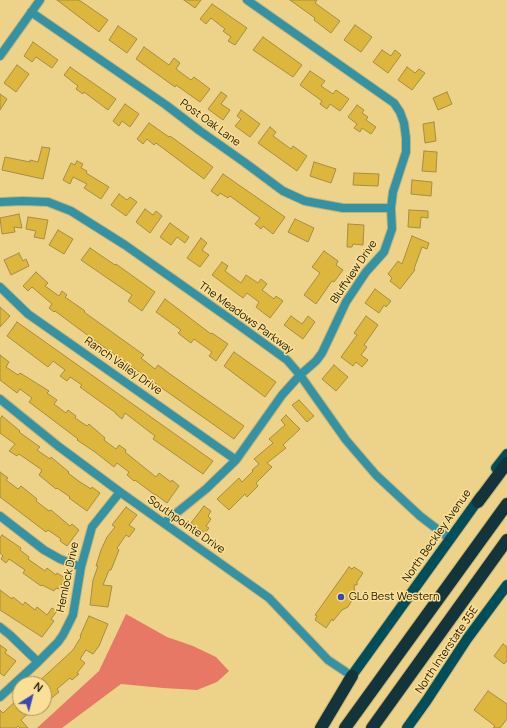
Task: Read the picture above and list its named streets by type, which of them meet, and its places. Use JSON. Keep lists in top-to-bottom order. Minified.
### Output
{"streets":{"main road":["North Beckley Avenue","North Interstate 35E"],"street":["Post Oak Lane","Bluffview Drive","The Meadows Parkway","Ranch Valley Drive","Southpointe Drive","Hemlock Drive"]},"crossings":[["Post Oak Lane","Bluffview Drive"],["Bluffview Drive","The Meadows Parkway"],["Bluffview Drive","Ranch Valley Drive"],["Bluffview Drive","Southpointe Drive"],["The Meadows Parkway","North Beckley Avenue"],["Southpointe Drive","North Beckley Avenue"],["Southpointe Drive","Hemlock Drive"]],"places":["GLō Best Western"],"north":"top right"}
